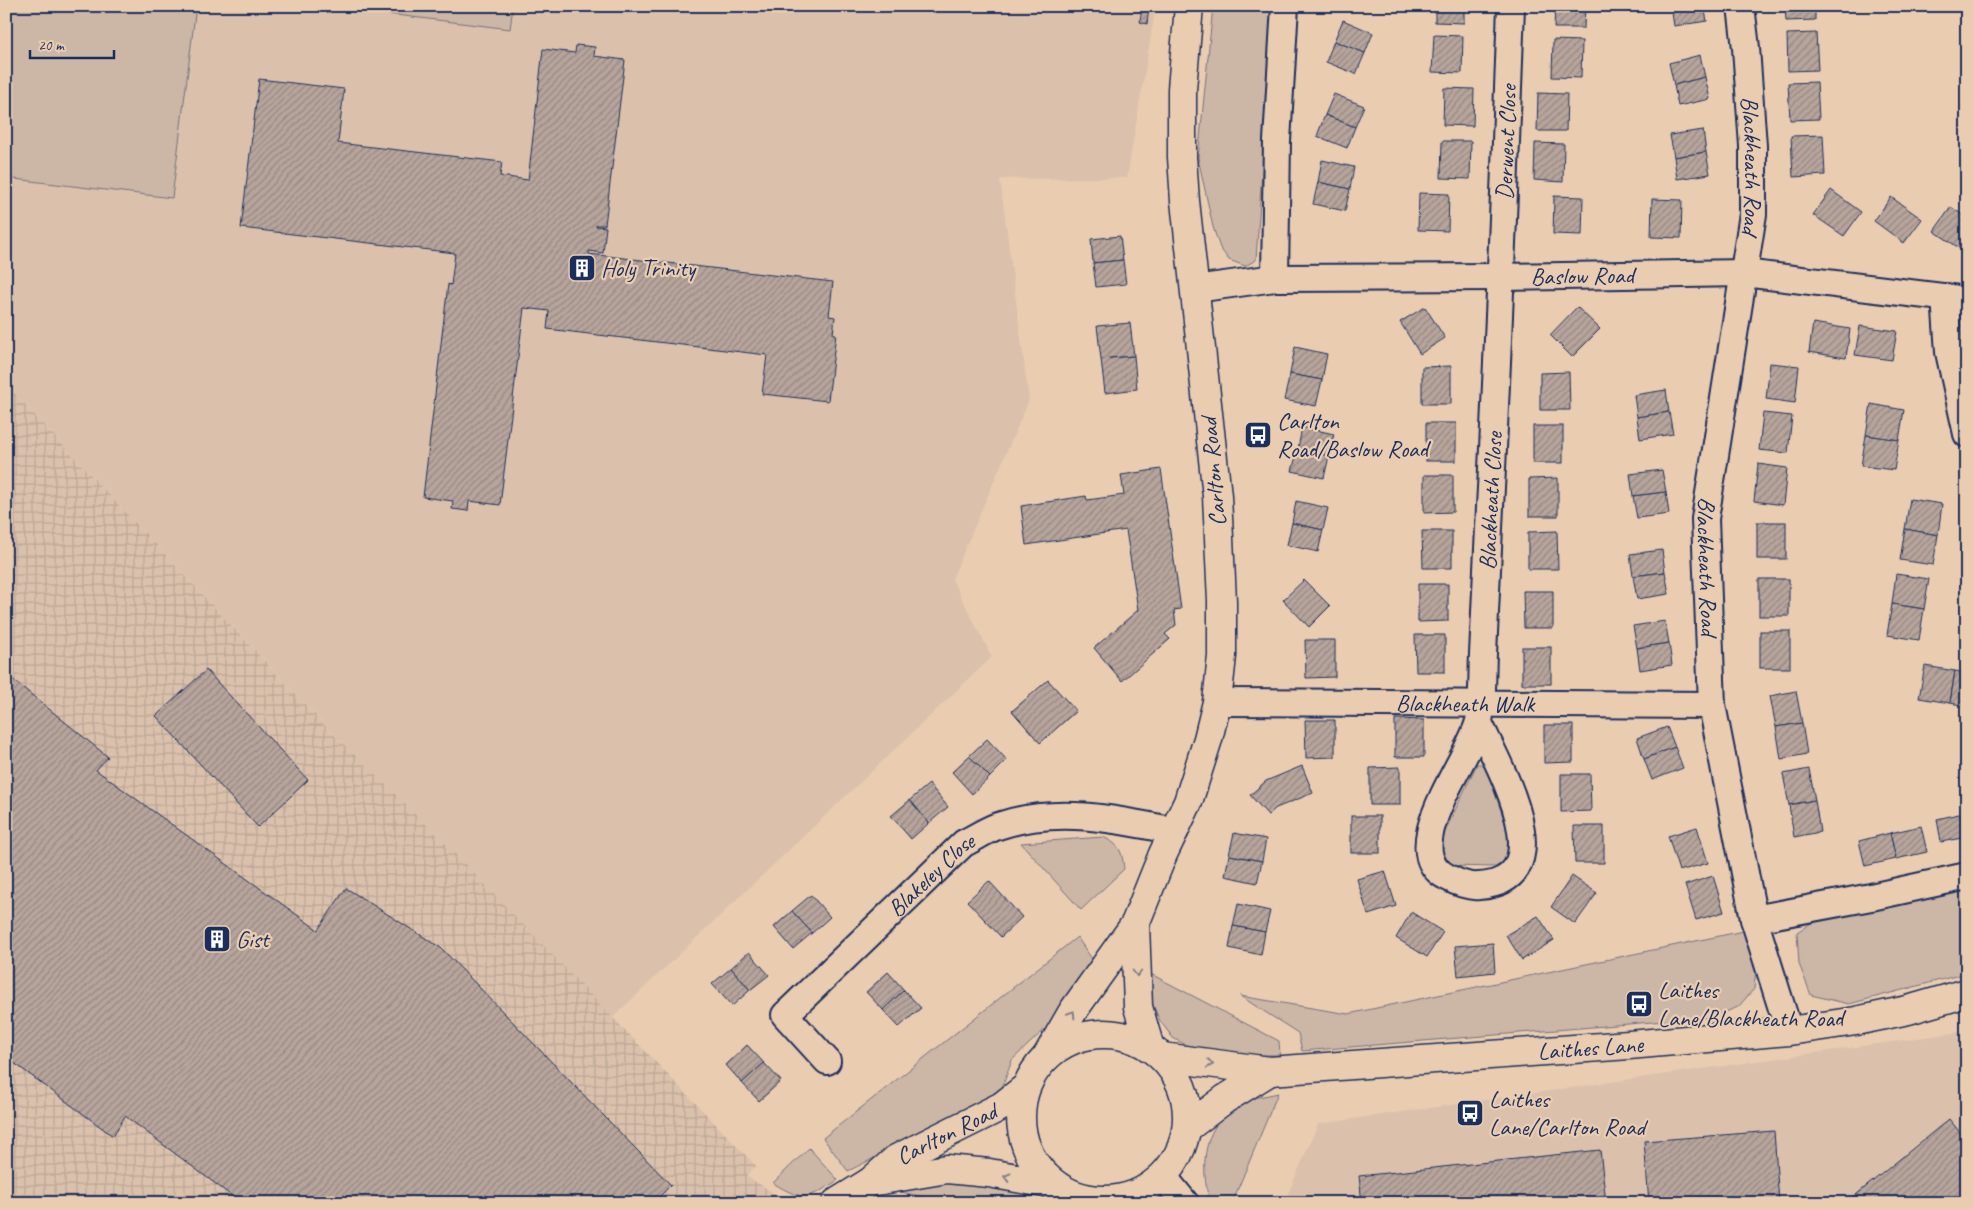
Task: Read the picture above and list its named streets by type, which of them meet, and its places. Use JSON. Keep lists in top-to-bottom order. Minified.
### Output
{"streets":{"main road":["Carlton Road","Laithes Lane"],"street":["Derwent Close","Blackheath Road","Baslow Road","Blackheath Close","Blackheath Walk","Blakeley Close"]},"crossings":[["Derwent Close","Baslow Road"],["Derwent Close","Blackheath Close"],["Blackheath Road","Baslow Road"],["Blackheath Road","Blackheath Walk"],["Blackheath Road","Laithes Lane"],["Baslow Road","Carlton Road"],["Baslow Road","Blackheath Close"],["Carlton Road","Blackheath Walk"],["Carlton Road","Blakeley Close"],["Carlton Road","Laithes Lane"],["Blackheath Close","Blackheath Walk"]],"places":{"building":["Holy Trinity","Gist"],"bus stop":["Carlton Road/Baslow Road","Laithes Lane/Blackheath Road","Laithes Lane/Carlton Road"]},"scale_bar":"20 m"}
